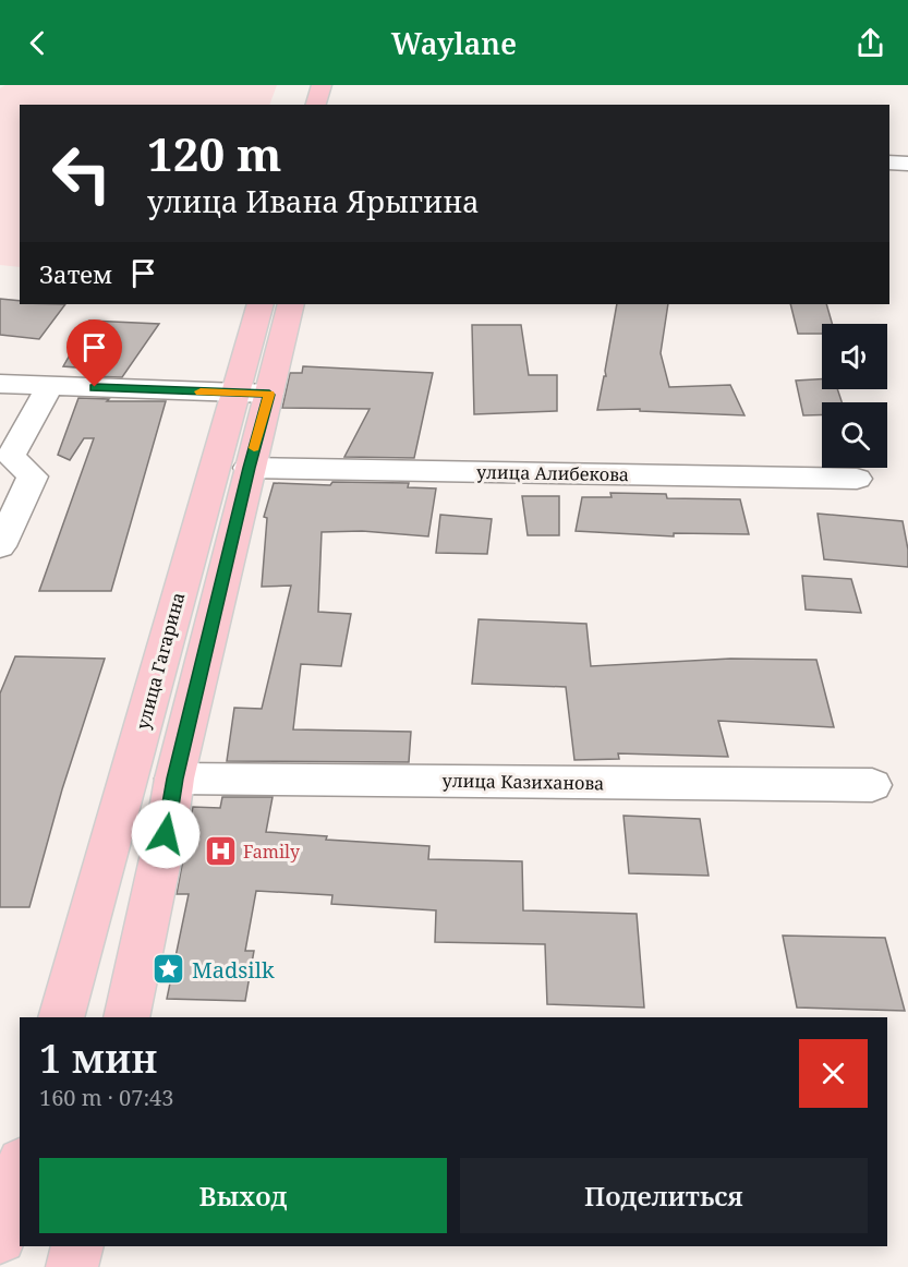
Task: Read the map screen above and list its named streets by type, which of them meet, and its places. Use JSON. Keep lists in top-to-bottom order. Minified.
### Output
{"streets":{"main road":["улица Гагарина"],"street":["улица Алибекова","улица Казиханова"]},"places":{"hospital":["Family"],"place":["Madsilk"]},"page":{"header":"Waylane","turn":["120 m","улица Ивана Ярыгина"],"then":"Затем","heading":["1 мин","160 m · 07:43"],"buttons":["Выход","Поделиться"]}}
